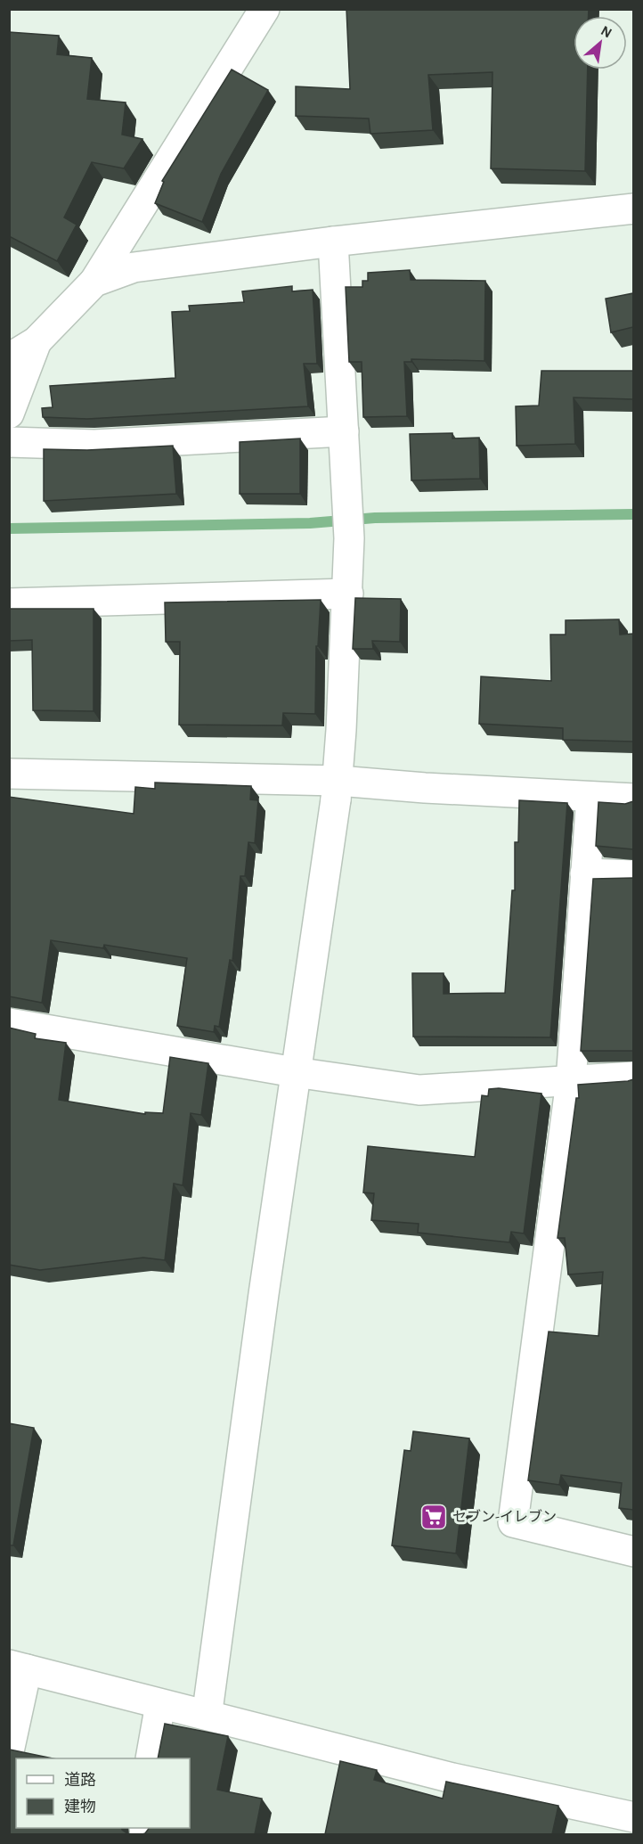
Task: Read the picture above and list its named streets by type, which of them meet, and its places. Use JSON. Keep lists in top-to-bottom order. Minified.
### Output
{"places":{"supermarket":["セブン-イレブン"]},"legend":["道路","建物"],"north":"top right"}
